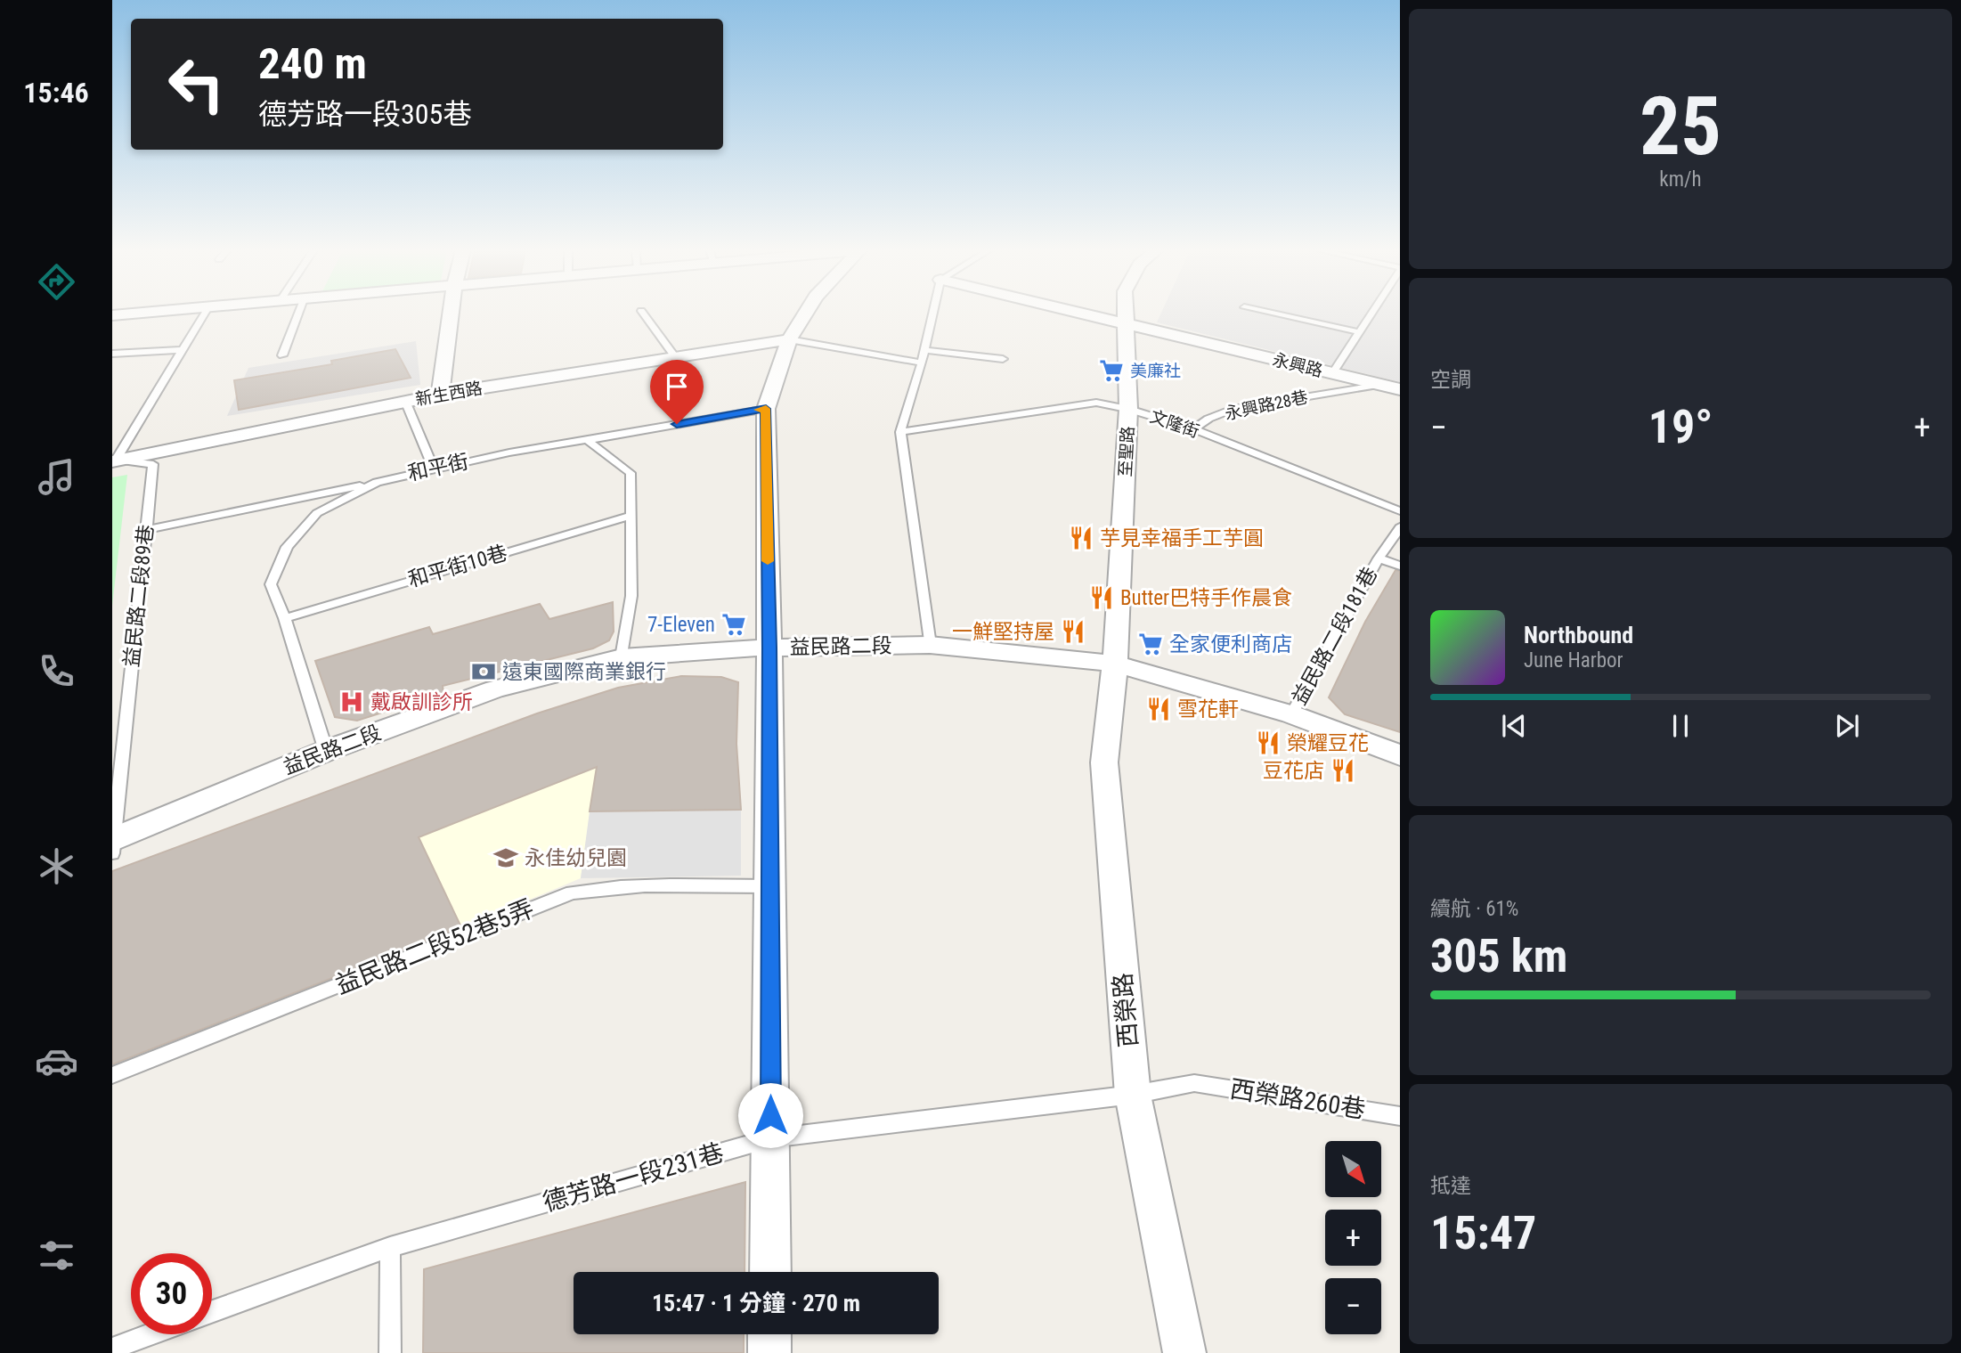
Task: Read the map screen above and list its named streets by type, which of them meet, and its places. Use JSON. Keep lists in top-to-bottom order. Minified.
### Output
{"streets":{"street":["永興路","新生西路","至聖路","益民路二段","西榮路"],"lane":["永興路28巷","文隆街","和平街","和平街10巷","益民路二段89巷","益民路二段181巷","益民路二段52巷5弄","西榮路260巷","德芳路一段231巷"]},"crossings":[["永興路","永興路28巷"],["永興路","至聖路"],["新生西路","益民路二段89巷"],["永興路28巷","文隆街"],["文隆街","至聖路"],["至聖路","益民路二段"],["至聖路","西榮路"],["和平街","和平街10巷"],["和平街","益民路二段"],["益民路二段89巷","益民路二段"],["益民路二段181巷","益民路二段"],["益民路二段","西榮路"],["西榮路","德芳路一段231巷"],["西榮路260巷","德芳路一段231巷"]],"places":{"supermarket":["美廉社","7-Eleven","全家便利商店"],"restaurant":["芋見幸福手工芋圓","Butter巴特手作晨食","一鮮堅持屋","雪花軒","榮耀豆花","豆花店"],"bank":["遠東國際商業銀行"],"hospital":["戴啟訓診所"],"school or university":["永佳幼兒園"]},"north":"bottom right","page":{"tabs":"15:46","tile":[["25","km/h"],"空調",["續航 · 61%","305 km"],["抵達","15:47"]],"turn":["240 m","德芳路一段305巷"],"heat":["−","19°","+"],"song":["Northbound","June Harbor"],"map_buttons":["+","−"],"limit":"30","trip":"15:47 · 1 分鐘 · 270 m"}}
